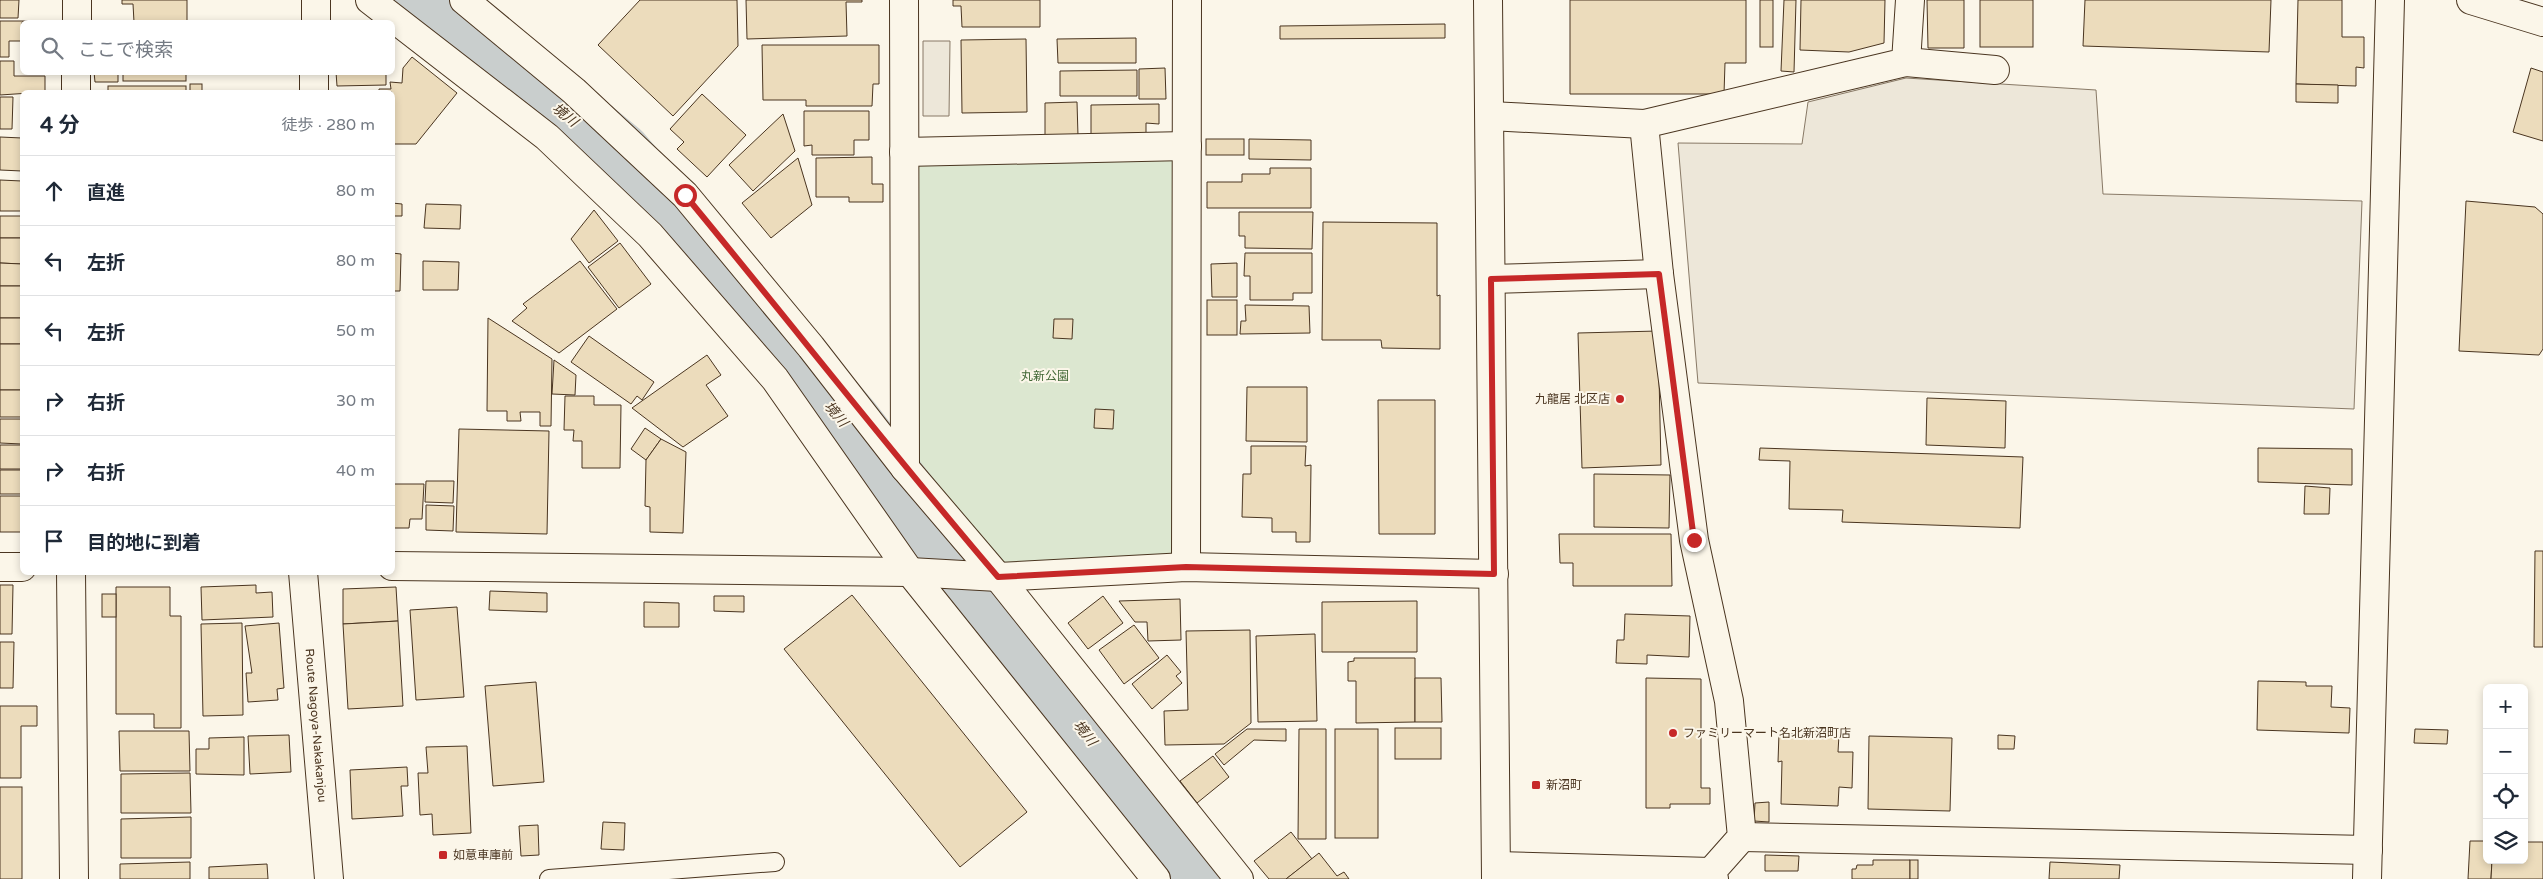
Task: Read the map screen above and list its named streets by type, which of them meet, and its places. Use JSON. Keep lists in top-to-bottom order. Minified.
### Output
{"streets":{"street":["Route Nagoya-Nakakanjou"]},"water":["境川"],"parks":["丸新公園"],"places":{"other":["九龍居 北区店","ファミリーマート名北新沼町店"],"transit":["新沼町","如意車庫前"]},"page":{"search":"ここで検索","heading":["4 分","徒歩 · 280 m"],"list":[["直進","80 m"],["左折","80 m"],["左折","50 m"],["右折","30 m"],["右折","40 m"],"目的地に到着"],"map_buttons":["+","−"]}}
